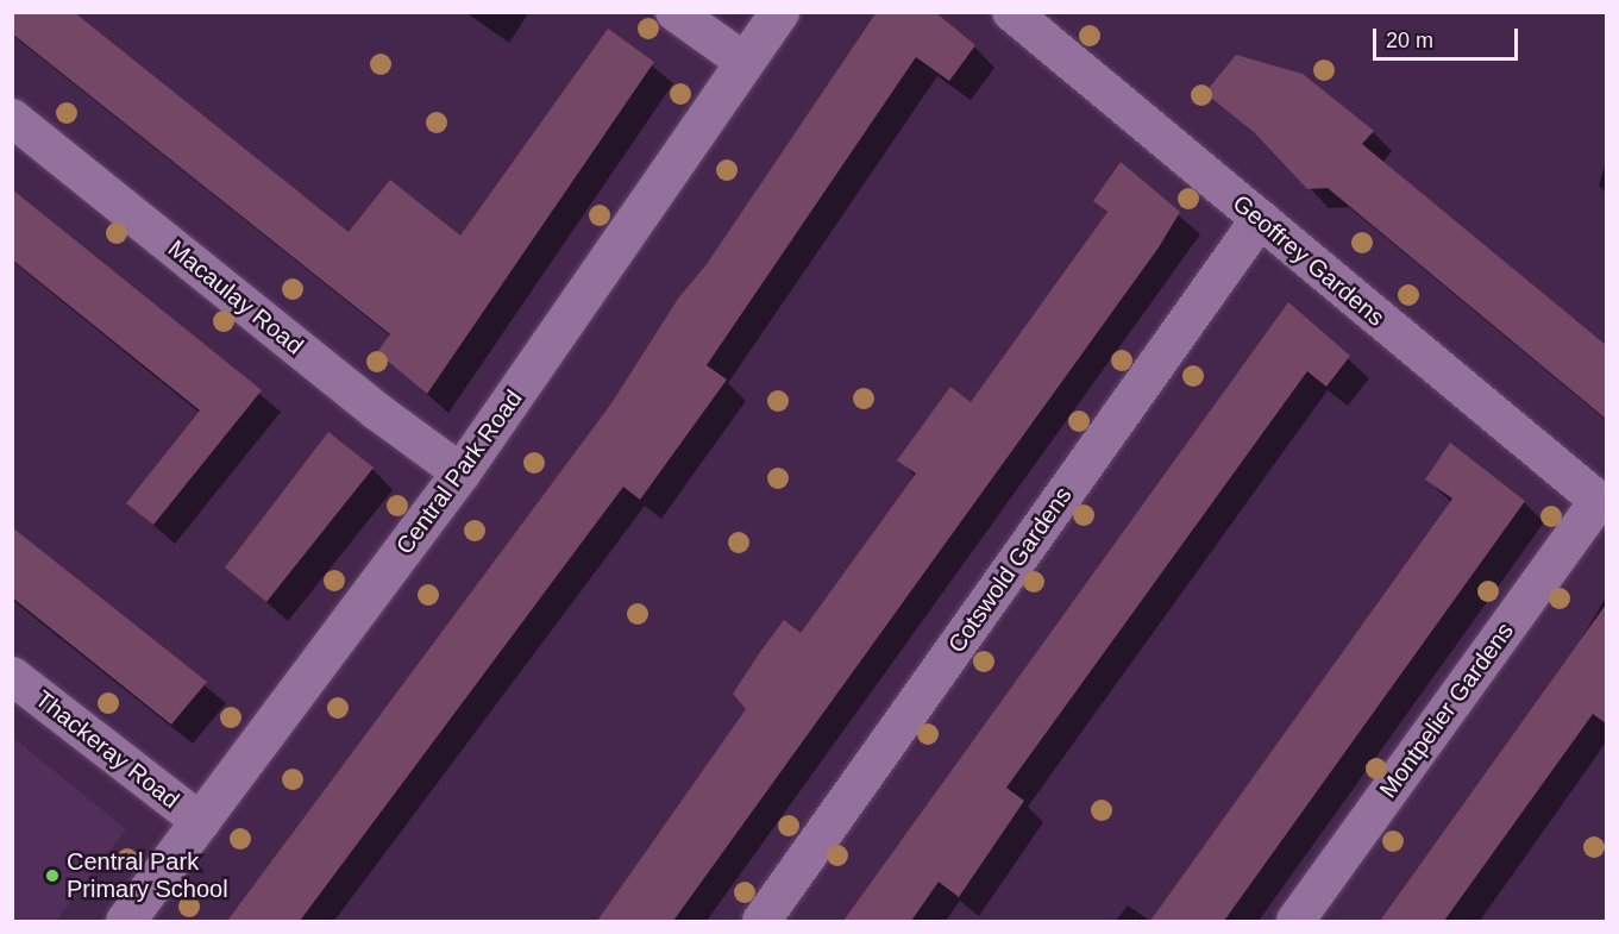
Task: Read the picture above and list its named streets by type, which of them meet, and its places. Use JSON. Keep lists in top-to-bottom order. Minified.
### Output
{"streets":{"main road":["Central Park Road"],"street":["Geoffrey Gardens","Macaulay Road","Cotswold Gardens","Montpelier Gardens","Thackeray Road"]},"crossings":[["Geoffrey Gardens","Cotswold Gardens"],["Geoffrey Gardens","Montpelier Gardens"],["Macaulay Road","Central Park Road"],["Central Park Road","Thackeray Road"]],"places":["Central Park Primary School"],"scale_bar":"20 m"}
